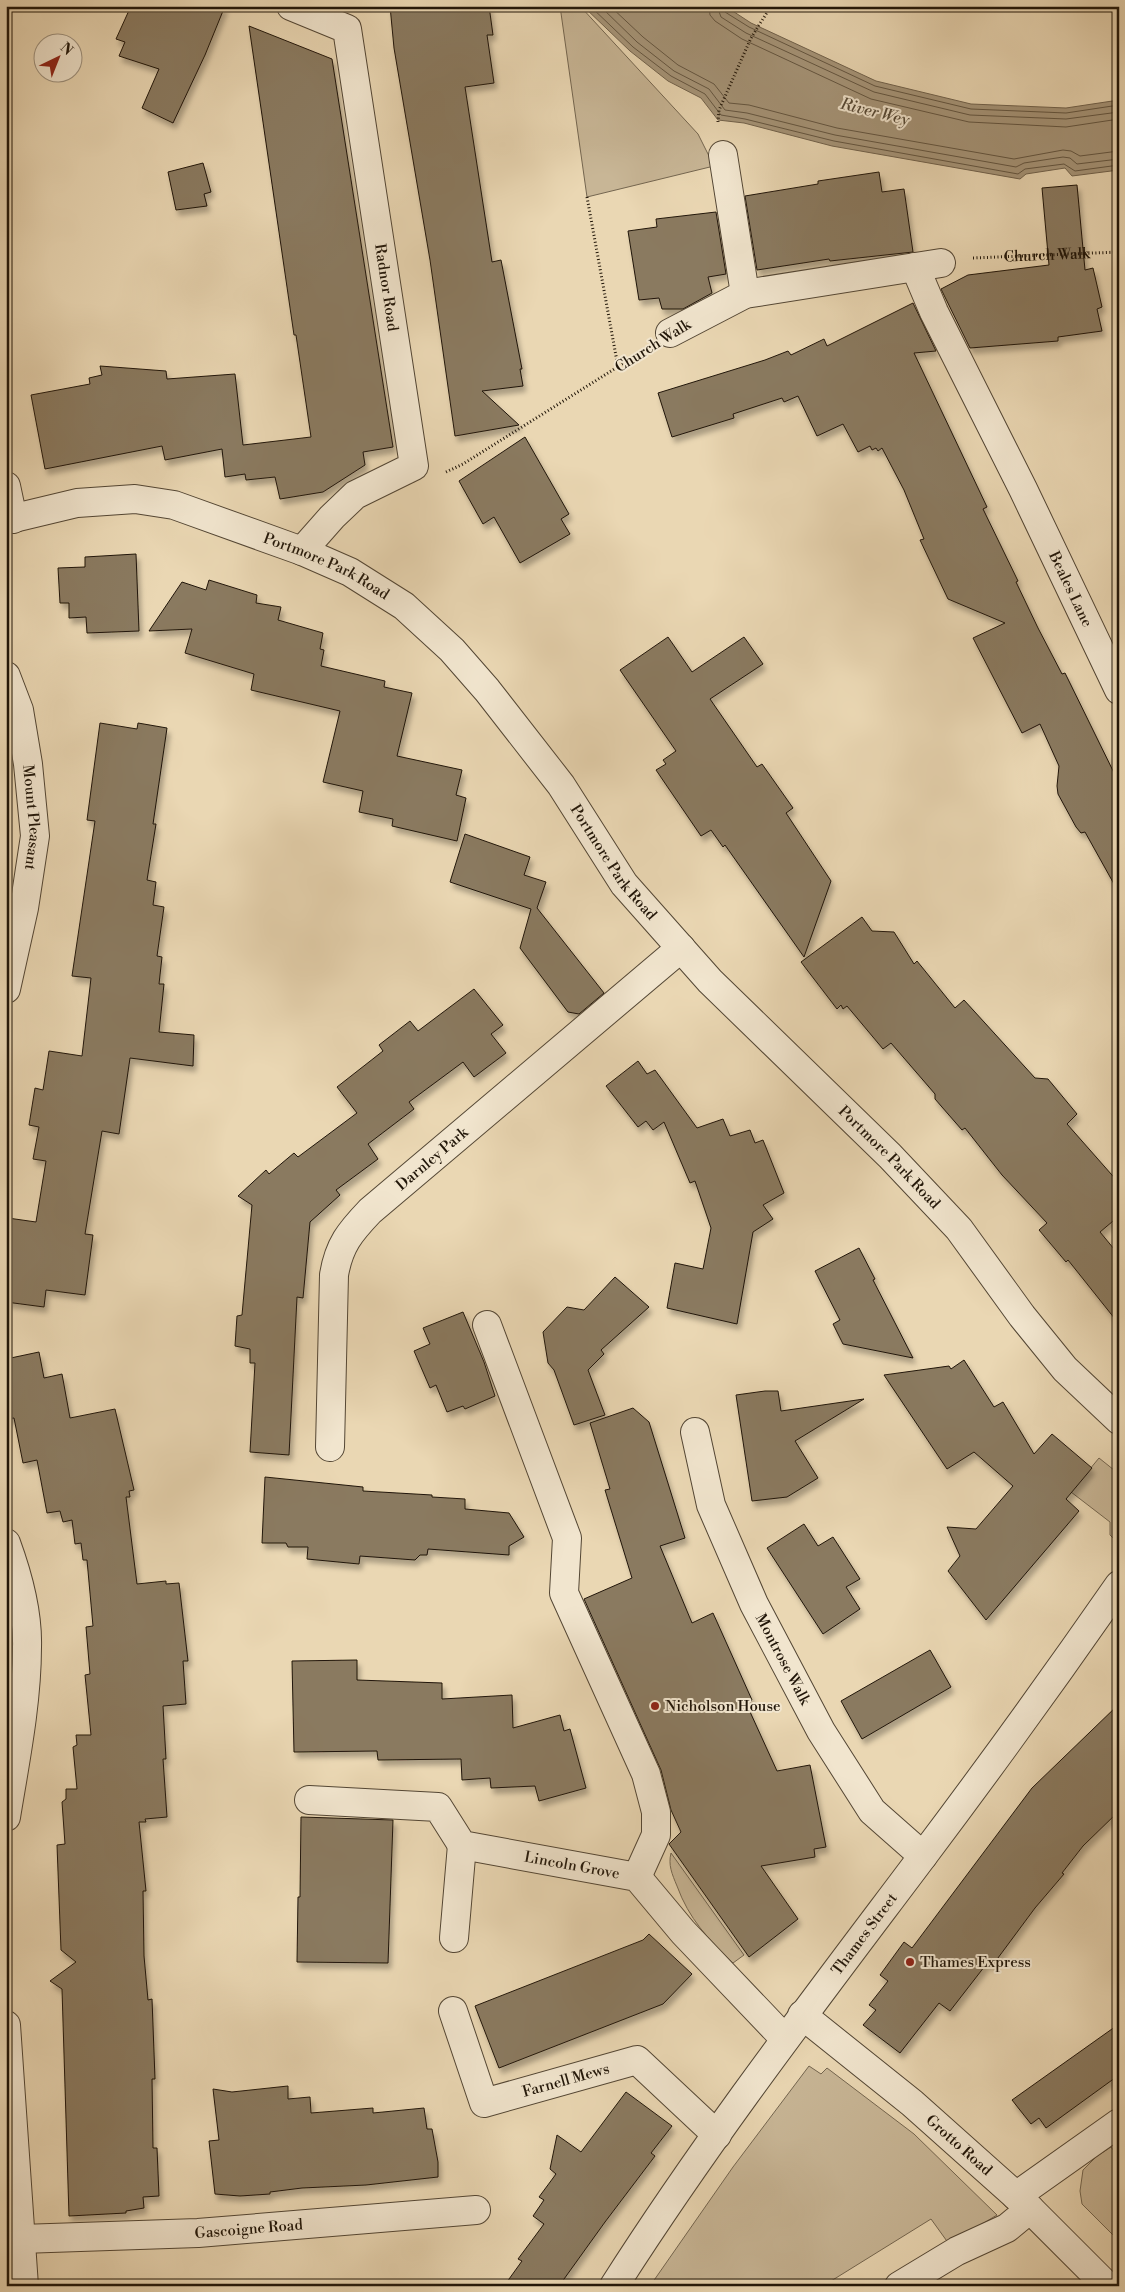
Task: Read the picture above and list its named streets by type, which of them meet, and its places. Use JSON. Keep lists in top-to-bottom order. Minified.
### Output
{"streets":{"street":["Church Walk","Radnor Road","Portmore Park Road","Beales Lane","Mount Pleasant","Darnley Park","Montrose Walk","Lincoln Grove","Thames Street","Farnell Mews","Grotto Road","Gascoigne Road"]},"crossings":[["Church Walk","Radnor Road"],["Church Walk","Beales Lane"],["Portmore Park Road","Darnley Park"],["Montrose Walk","Thames Street"],["Lincoln Grove","Thames Street"],["Thames Street","Farnell Mews"],["Thames Street","Grotto Road"]],"water":["River Wey"],"places":["Nicholson House","Thames Express"],"north":"top right"}
